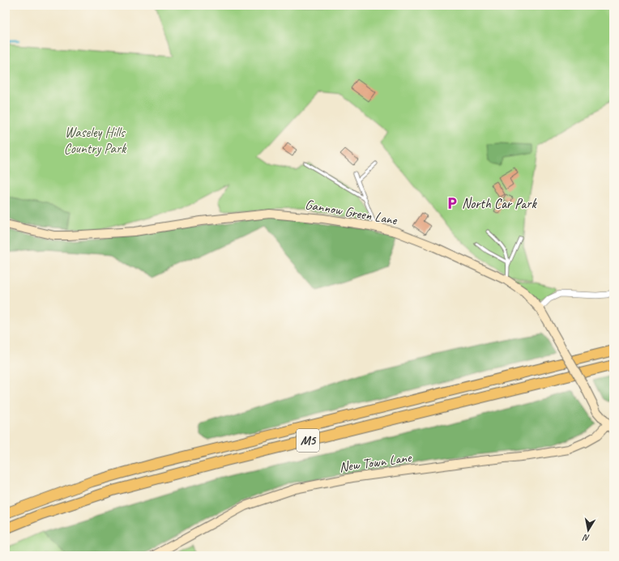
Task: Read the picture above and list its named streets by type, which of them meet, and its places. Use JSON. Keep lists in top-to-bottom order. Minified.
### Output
{"streets":{"highway":["M5"],"street":["Gannow Green Lane","New Town Lane"]},"crossings":[["Gannow Green Lane","New Town Lane"]],"parks":["Waseley Hills Country Park"],"places":{"parking":["North Car Park"]},"north":"bottom"}
